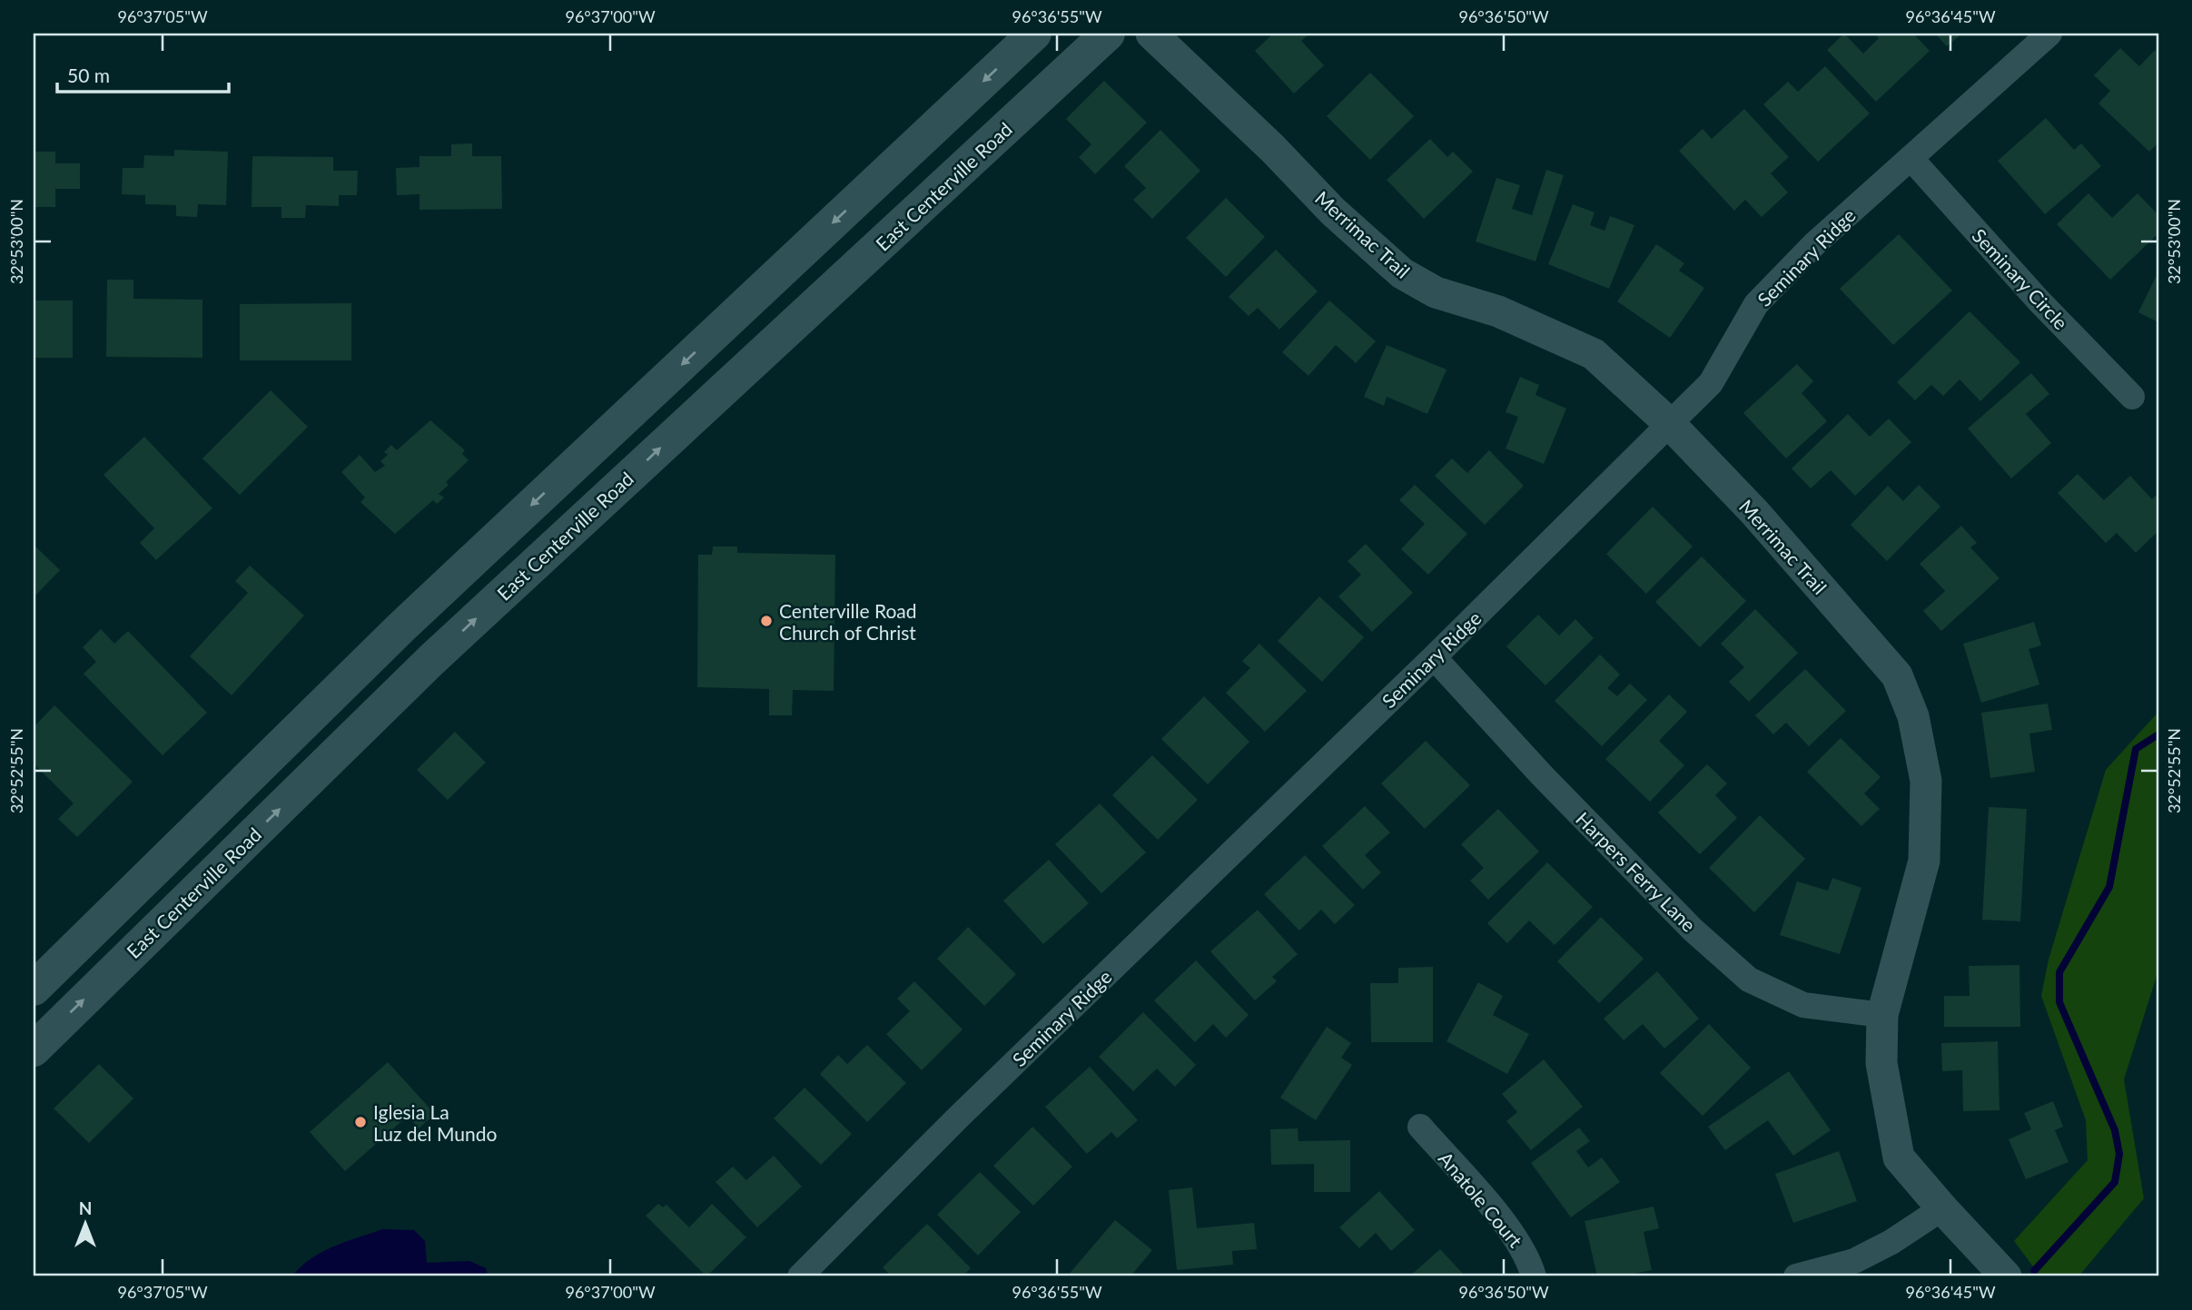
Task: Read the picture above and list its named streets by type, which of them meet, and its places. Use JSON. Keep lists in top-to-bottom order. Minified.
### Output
{"streets":{"main road":["East Centerville Road"],"street":["Merrimac Trail","Seminary Ridge","Seminary Circle","Harpers Ferry Lane","Anatole Court"]},"crossings":[["Merrimac Trail","Seminary Ridge"],["Merrimac Trail","Harpers Ferry Lane"],["Seminary Ridge","Seminary Circle"],["Seminary Ridge","Harpers Ferry Lane"]],"places":["Centerville Road Church of Christ","Iglesia La Luz del Mundo"],"scale_bar":"50 m","north":"top","coordinates":["96°37'05\"W","96°37'00\"W","96°36'55\"W","96°36'50\"W","96°36'45\"W","32°53'00\"N","32°52'55\"N"]}
